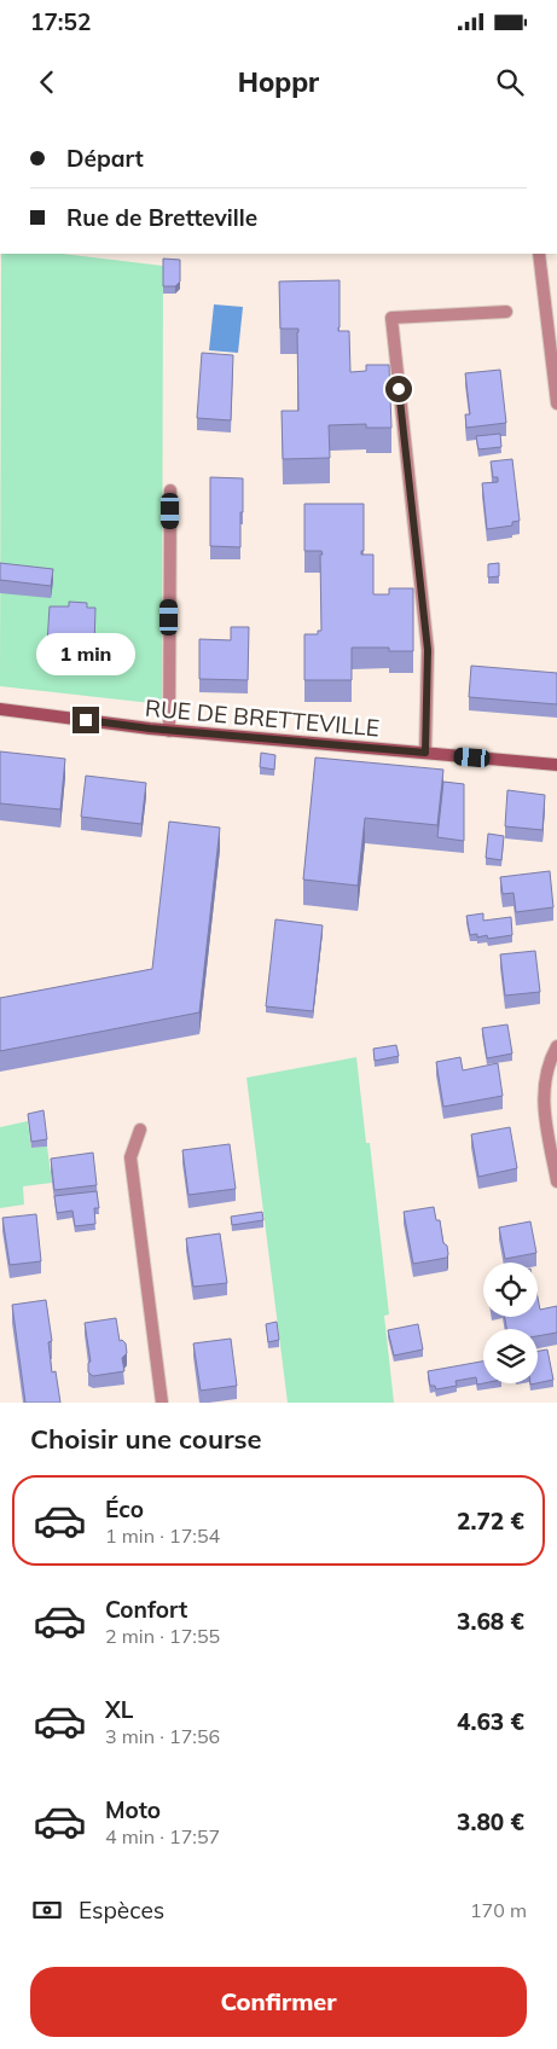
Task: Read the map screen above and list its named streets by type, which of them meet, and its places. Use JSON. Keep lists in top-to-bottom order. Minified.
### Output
{"streets":{"main road":["RUE DE BRETTEVILLE"]},"page":{"status":"17:52","header":"Hoppr","banner":["Départ","Rue de Bretteville"],"bubble":"1 min","heading":"Choisir une course","list":[{"name":"Éco","note":"1 min · 17:54","value":"2.72 €"},{"name":"Confort","note":"2 min · 17:55","value":"3.68 €"},{"name":"XL","note":"3 min · 17:56","value":"4.63 €"},{"name":"Moto","note":"4 min · 17:57","value":"3.80 €"}],"pay":["Espèces","170 m"],"buttons":"Confirmer"}}
